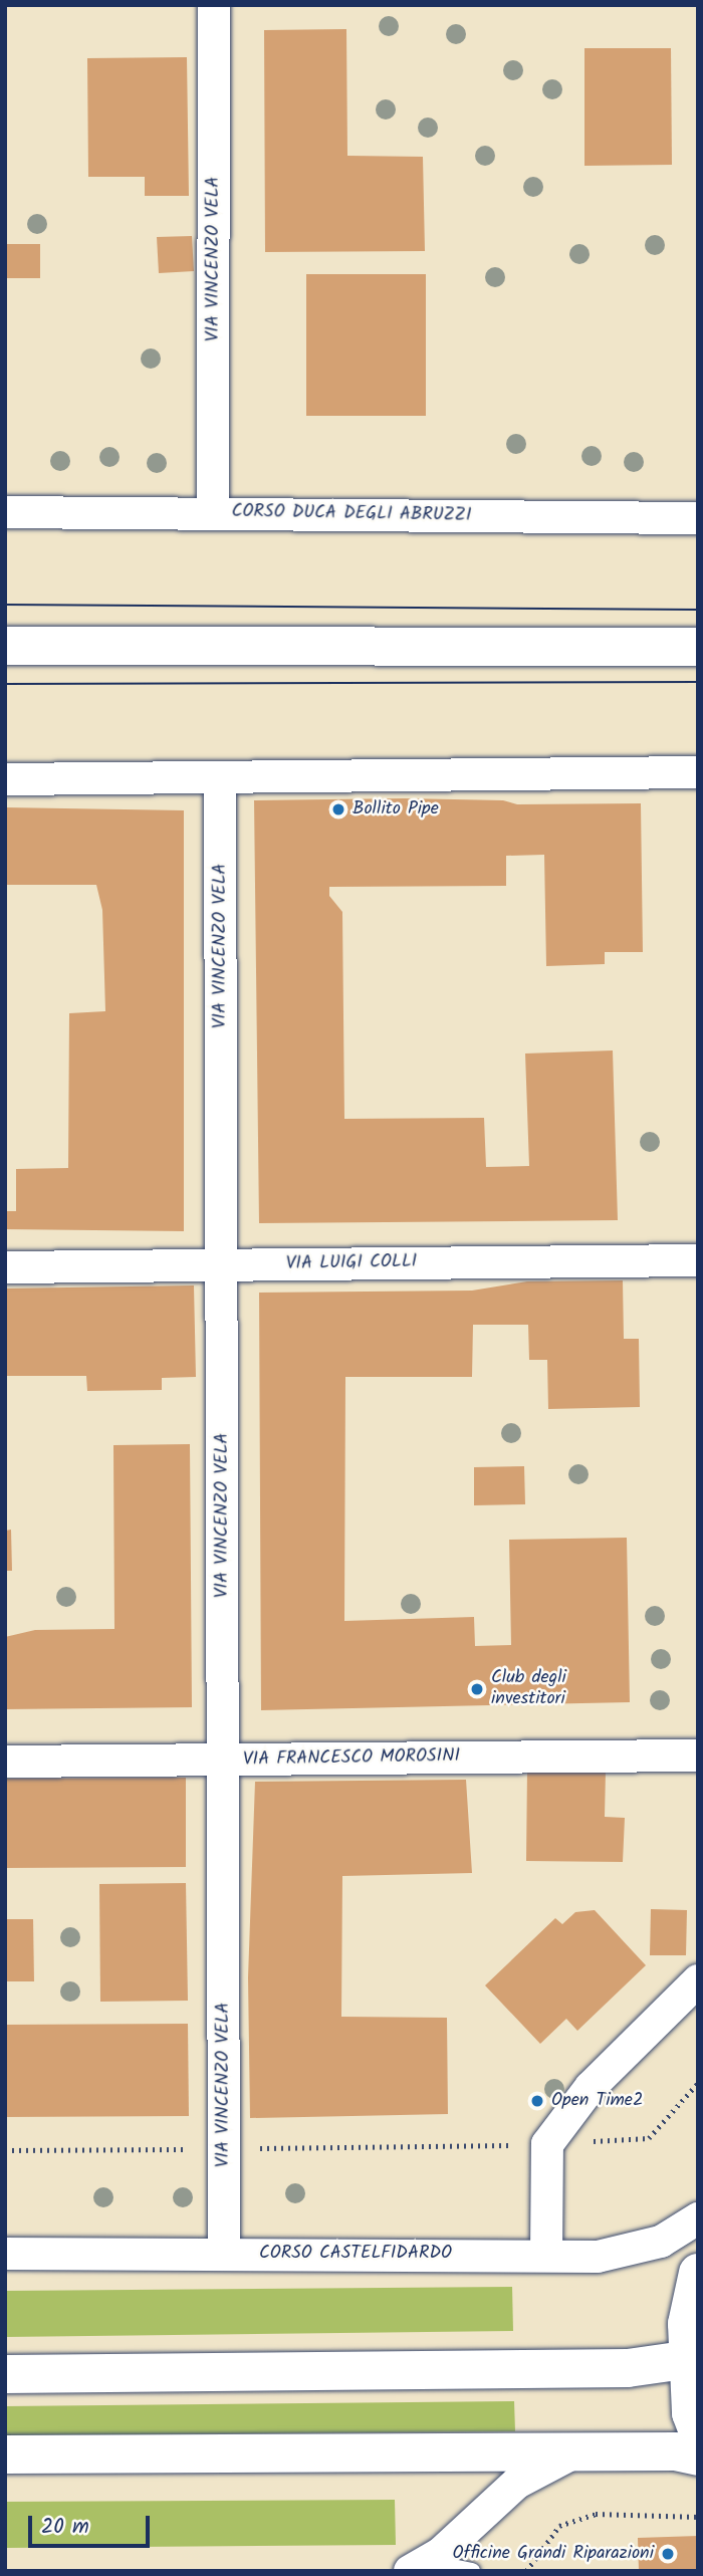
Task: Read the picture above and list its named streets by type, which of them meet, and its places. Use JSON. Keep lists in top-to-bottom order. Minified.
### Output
{"streets":{"street":["VIA VINCENZO VELA","CORSO DUCA DEGLI ABRUZZI","VIA LUIGI COLLI","VIA FRANCESCO MOROSINI","CORSO CASTELFIDARDO"]},"crossings":[["VIA VINCENZO VELA","CORSO DUCA DEGLI ABRUZZI"],["VIA VINCENZO VELA","VIA LUIGI COLLI"],["VIA VINCENZO VELA","VIA FRANCESCO MOROSINI"],["VIA VINCENZO VELA","CORSO CASTELFIDARDO"]],"places":["Bollito Pipe","Club degli investitori","Open Time2","Officine Grandi Riparazioni"],"scale_bar":"20 m"}
